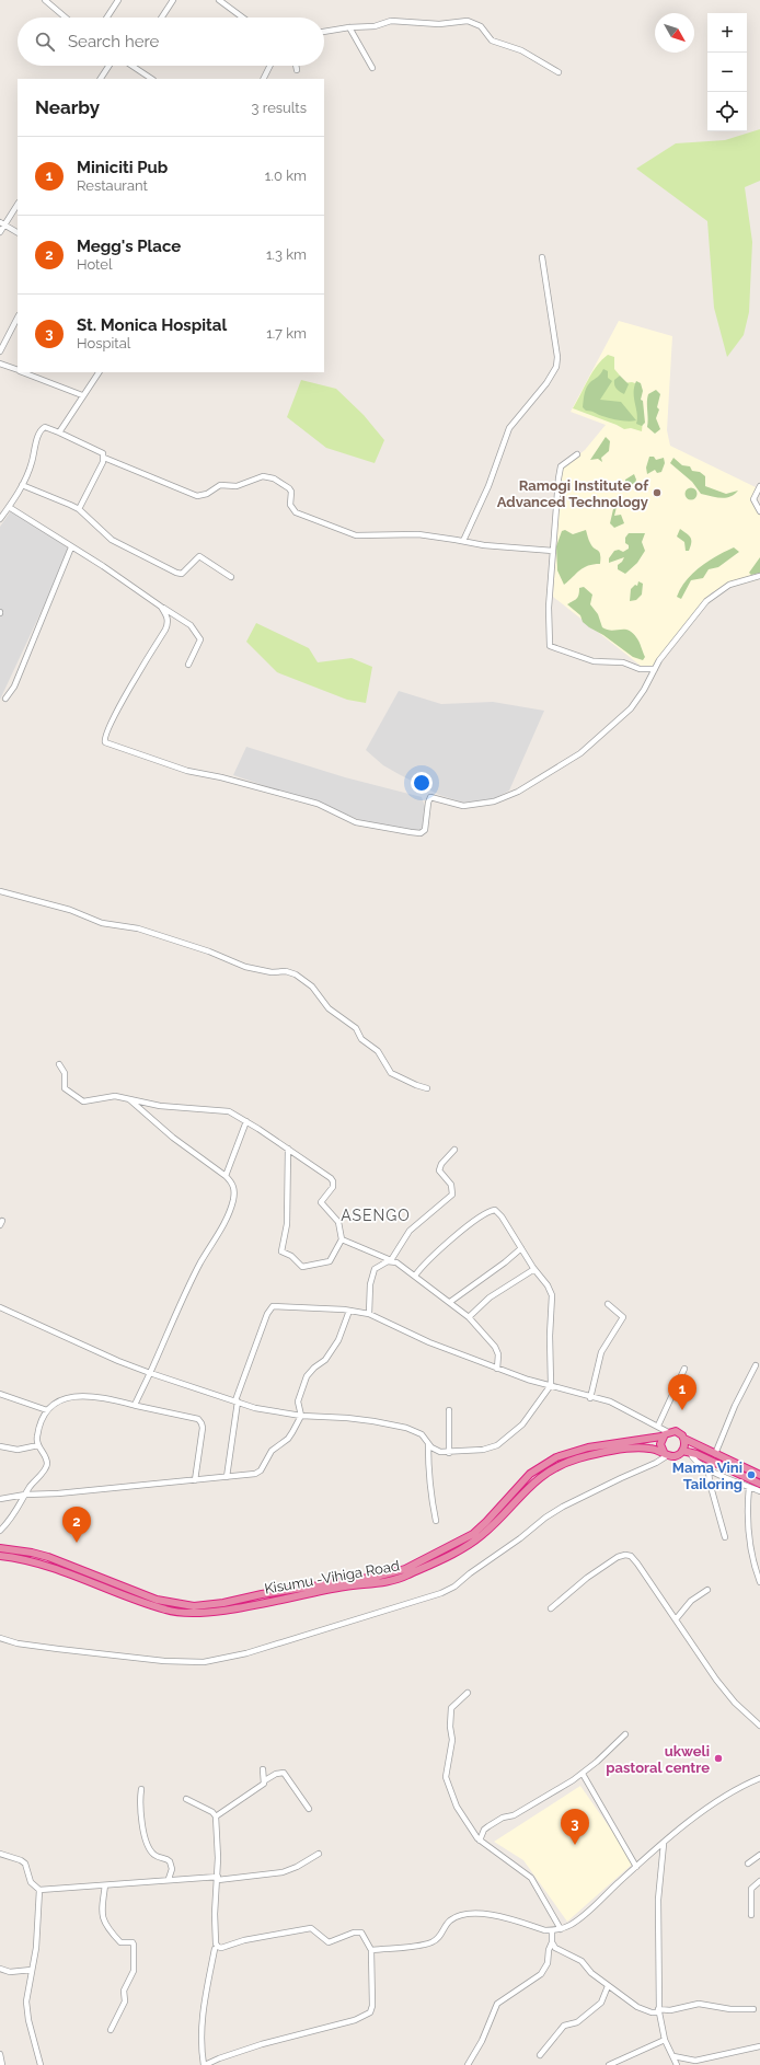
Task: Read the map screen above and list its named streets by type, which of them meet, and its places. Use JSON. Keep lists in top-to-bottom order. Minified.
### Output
{"streets":{"highway":["Kisumu -Vihiga Road"]},"districts":["ASENGO"],"places":["Ramogi Institute of Advanced Technology","Mama Vini Tailoring","ukweli pastoral centre"],"north":"bottom right","page":{"map_buttons":["+","−"],"search":"Search here","heading":["Nearby","3 results"],"list":[{"mark":"1","name":"Miniciti Pub","note":"Restaurant","value":"1.0 km"},{"mark":"2","name":"Megg's Place","note":"Hotel","value":"1.3 km"},{"mark":"3","name":"St. Monica Hospital","note":"Hospital","value":"1.7 km"}],"pins":["1","2","3"]}}
